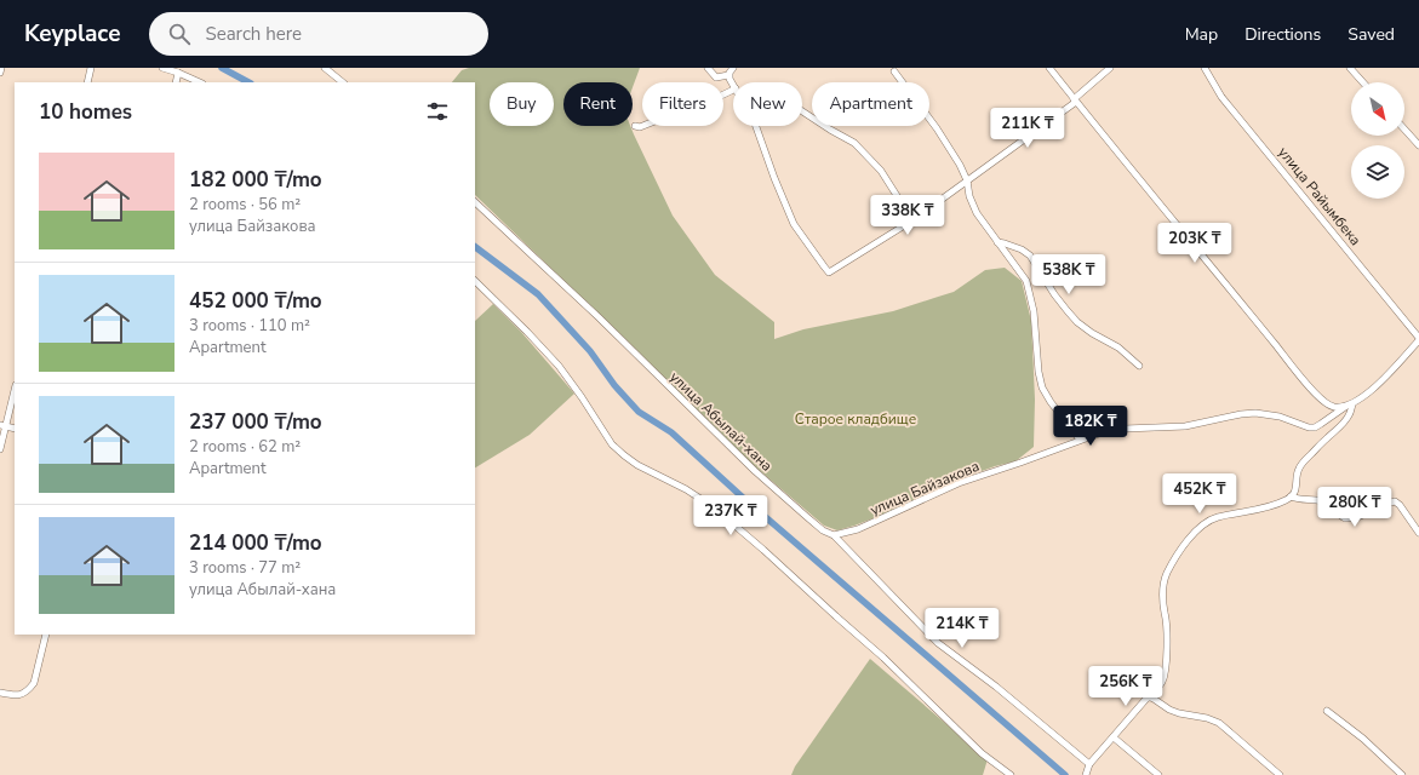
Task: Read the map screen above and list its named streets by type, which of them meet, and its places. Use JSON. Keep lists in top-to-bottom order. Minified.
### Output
{"streets":{"street":["улица Райымбека","улица Абылай-хана","улица Байзакова"]},"crossings":[["улица Райымбека","улица Байзакова"],["улица Абылай-хана","улица Байзакова"]],"parks":["Старое кладбище"],"north":"bottom right","page":{"header":"Keyplace","search":"Search here","nav":["Map","Directions","Saved"],"chip":["Buy","Rent","Filters","New","Apartment"],"heading":"10 homes","price":["211K ₸","338K ₸","203K ₸","538K ₸","182K ₸","452K ₸","280K ₸","237K ₸","214K ₸","256K ₸"],"list":[{"name":"182 000 ₸/mo","note":"2 rooms · 56 m² · улица Байзакова"},{"name":"452 000 ₸/mo","note":"3 rooms · 110 m² · Apartment"},{"name":"237 000 ₸/mo","note":"2 rooms · 62 m² · Apartment"},{"name":"214 000 ₸/mo","note":"3 rooms · 77 m² · улица Абылай-хана"}]}}
